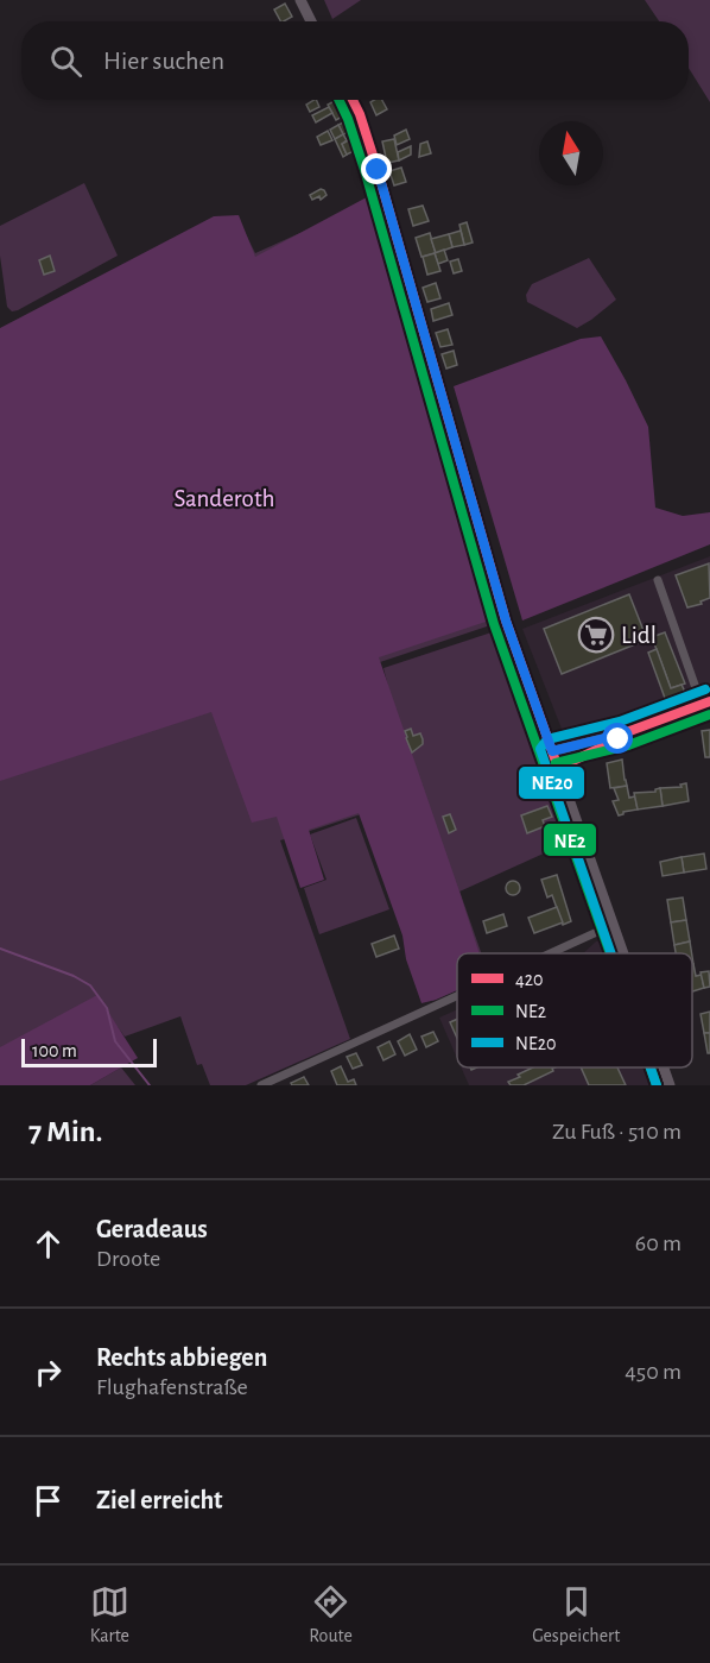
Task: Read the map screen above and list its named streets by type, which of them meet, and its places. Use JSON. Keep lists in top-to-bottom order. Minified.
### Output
{"parks":["Sanderoth"],"places":{"supermarket":["Lidl"]},"lines":["transit line 420","transit line NE2","transit line NE20"],"legend":["420","NE2","NE20"],"scale_bar":"100 m","north":"top","page":{"search":"Hier suchen","scale":"100 m","heading":["7 Min.","Zu Fuß · 510 m"],"list":[["Geradeaus","Droote","60 m"],["Rechts abbiegen","Flughafenstraße","450 m"],"Ziel erreicht"],"nav":["Karte","Route","Gespeichert"]}}
